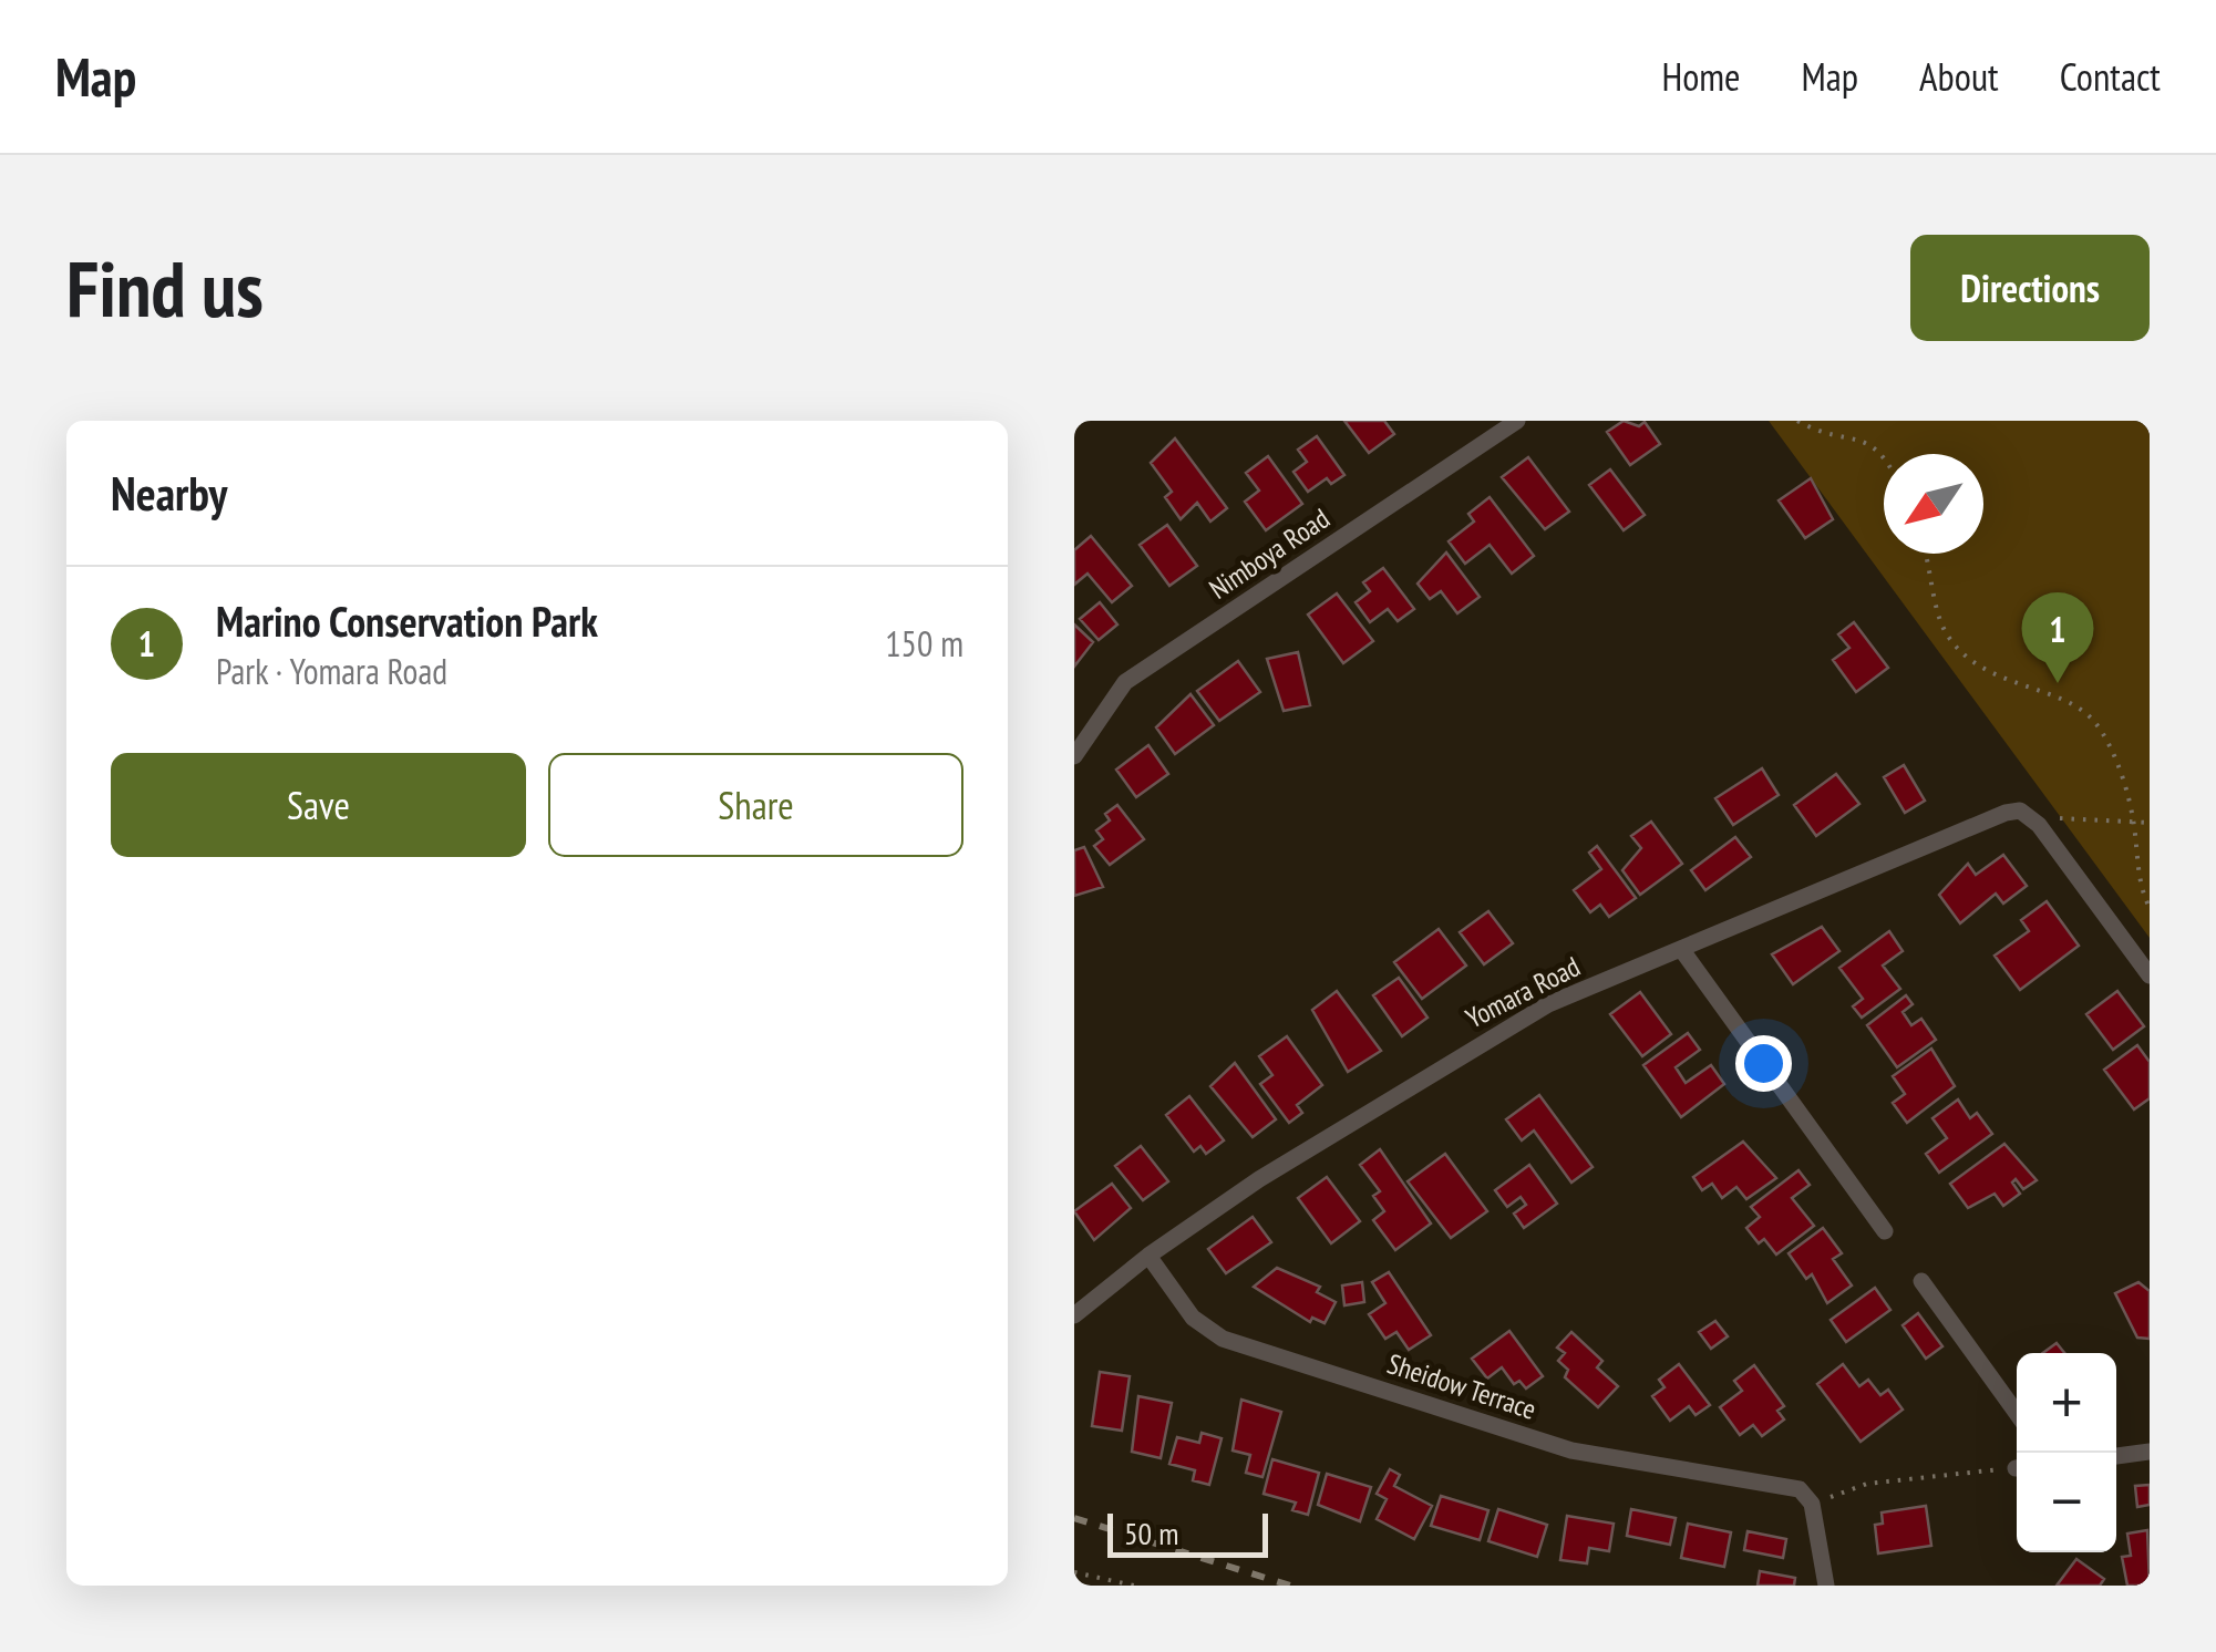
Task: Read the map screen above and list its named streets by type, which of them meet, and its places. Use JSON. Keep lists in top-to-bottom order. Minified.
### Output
{"streets":{"street":["Nimboya Road","Yomara Road","Sheidow Terrace"]},"crossings":[["Yomara Road","Sheidow Terrace"]],"scale_bar":"50 m","north":"bottom left","page":{"header":"Map","nav":["Home","Map","About","Contact"],"buttons":["Directions",["Save","Share"]],"title":"Find us","heading":"Nearby","list":[{"mark":"1","name":"Marino Conservation Park","note":"Park · Yomara Road","value":"150 m"}],"pins":"1","map_buttons":["+","−"],"scale":"50 m"}}
